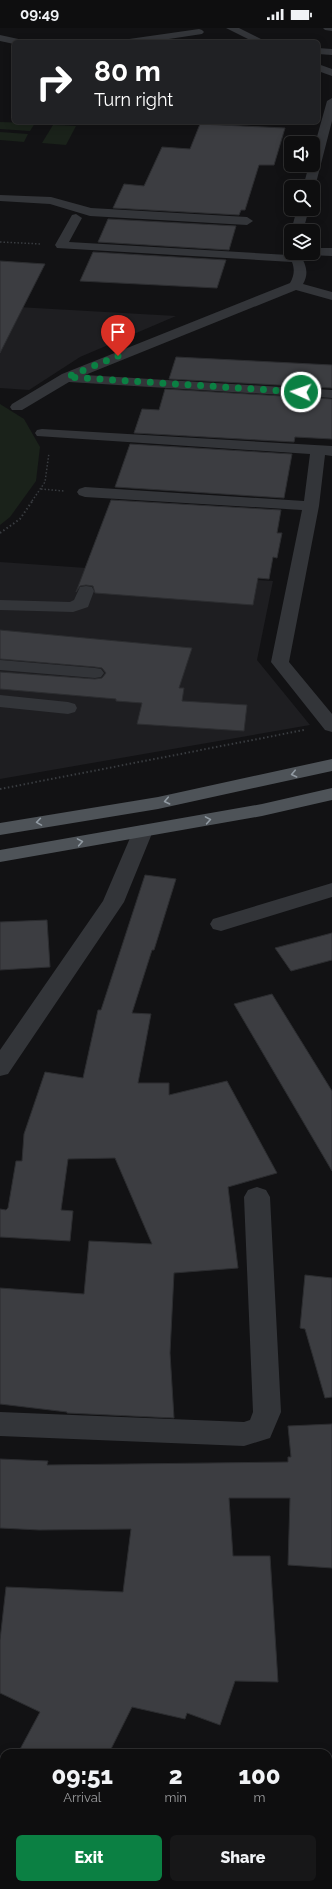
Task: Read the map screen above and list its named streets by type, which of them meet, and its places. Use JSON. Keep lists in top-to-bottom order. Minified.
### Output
{"page":{"status":"09:49","turn":["80 m","Turn right"],"eta":["09:51","Arrival","2","min","100","m"],"buttons":["Exit","Share"]}}
